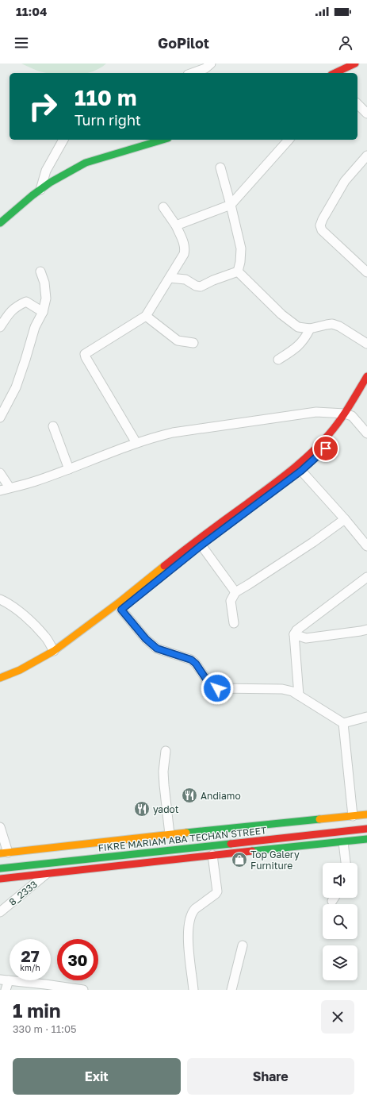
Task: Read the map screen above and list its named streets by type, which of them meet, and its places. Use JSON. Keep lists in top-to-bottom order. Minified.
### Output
{"streets":{"main road":["FIKRE MARIAM ABA TECHAN STREET"],"street":["8_2333"]},"places":{"restaurant":["Andiamo","yadot"],"shop":["Top Galery Furniture"]},"page":{"status":"11:04","header":"GoPilot","turn":["110 m","Turn right"],"speed":"27 km/h","limit":"30","heading":["1 min","330 m · 11:05"],"buttons":["Exit","Share"]}}
